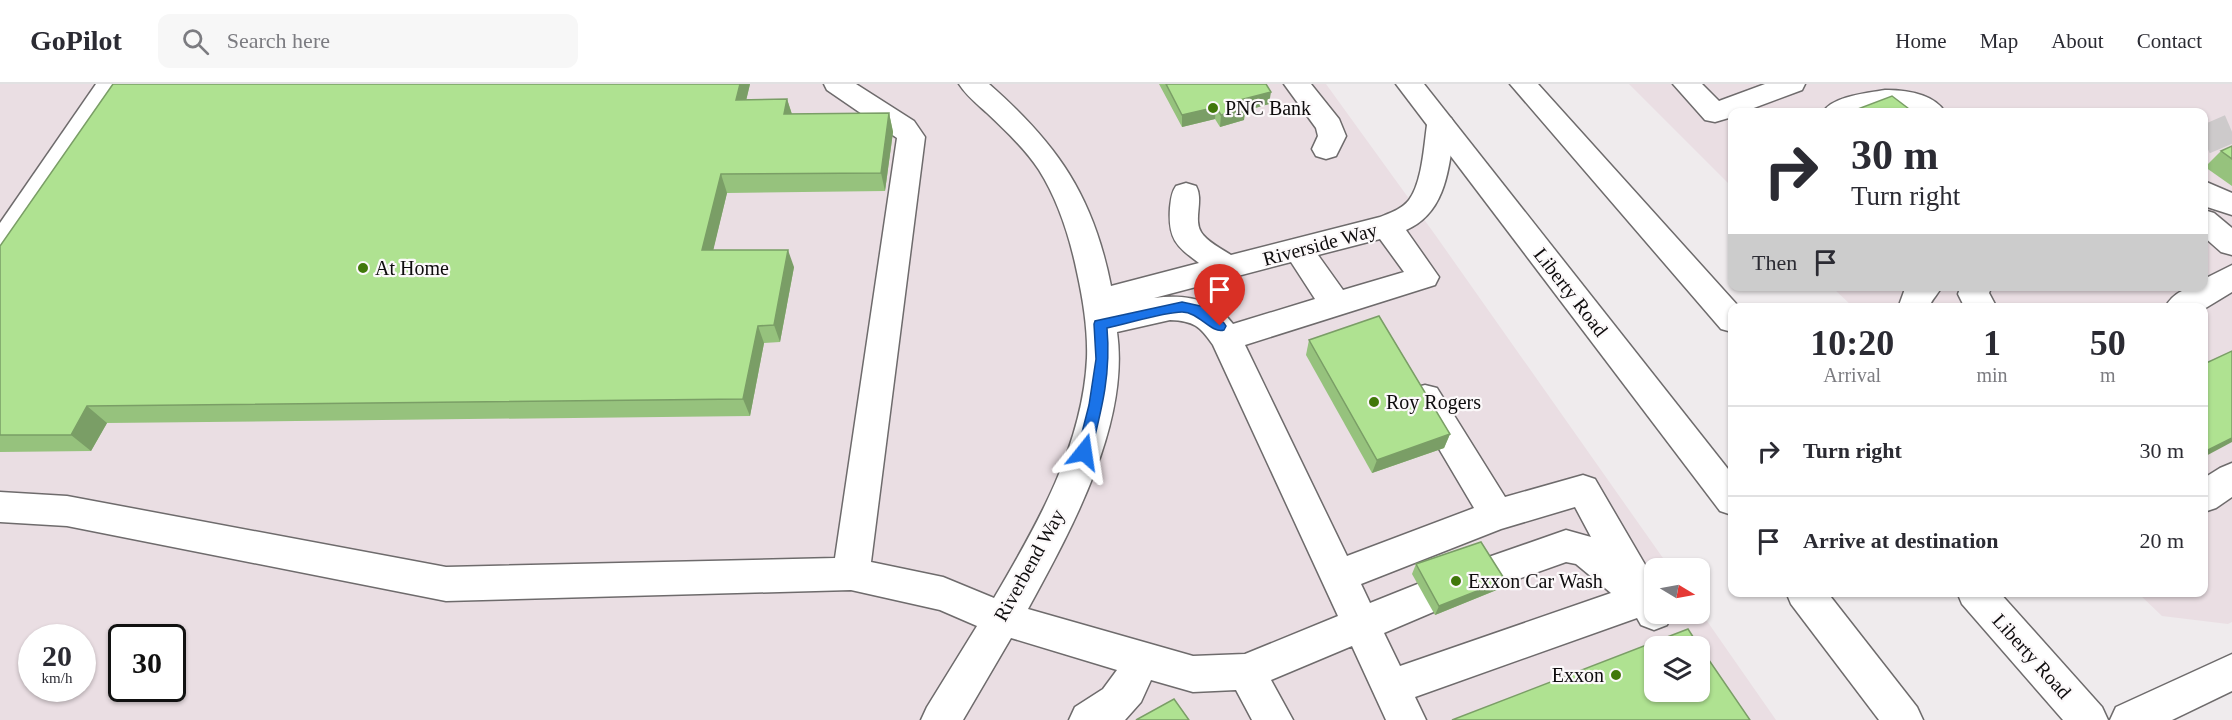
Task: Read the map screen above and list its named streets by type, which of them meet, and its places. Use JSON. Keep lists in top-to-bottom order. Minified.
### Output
{"streets":{"main road":["Riverside Way","Liberty Road","Riverbend Way"]},"crossings":[["Riverside Way","Liberty Road"],["Riverside Way","Riverbend Way"]],"places":["PNC Bank","At Home","Roy Rogers","Exxon Car Wash","Exxon"],"north":"right","page":{"header":"GoPilot","search":"Search here","nav":["Home","Map","About","Contact"],"turn":["30 m","Turn right"],"then":"Then","eta":["10:20","Arrival","1","min","50","m"],"list":[{"name":"Turn right","value":"30 m"},{"name":"Arrive at destination","value":"20 m"}],"speed":"20 km/h","limit":"30"}}
